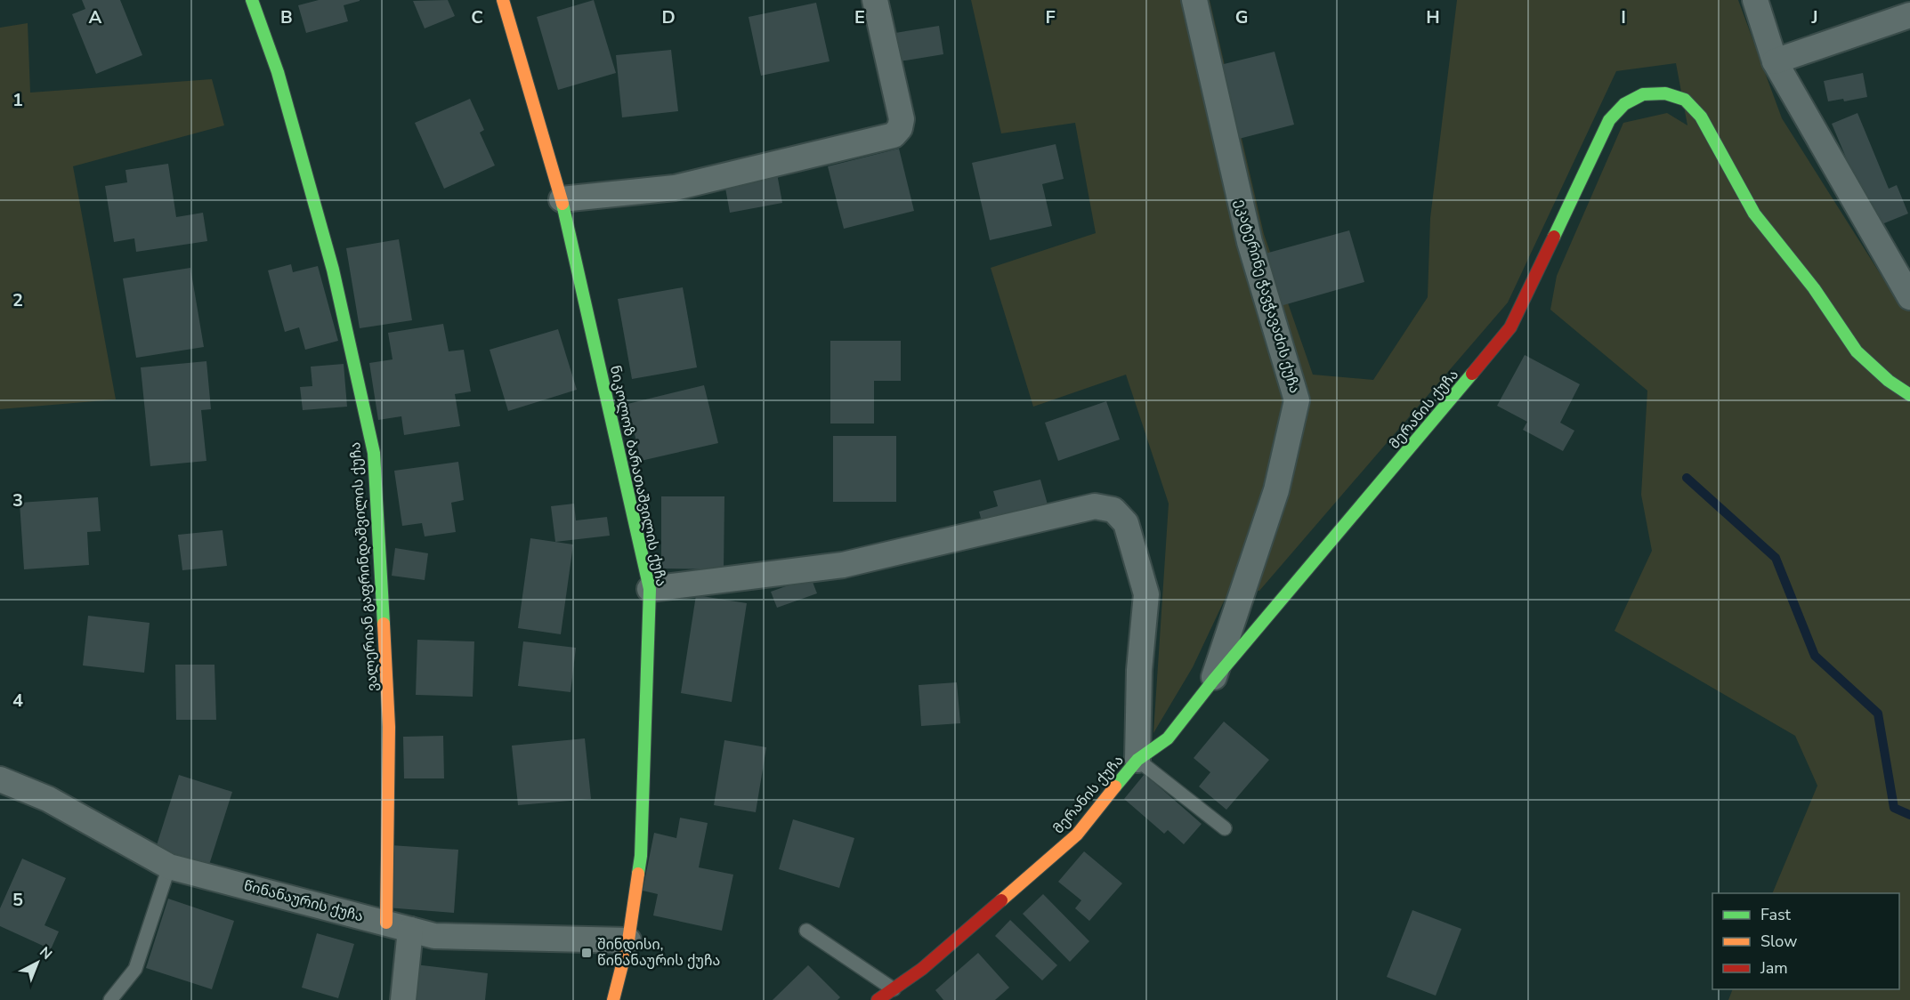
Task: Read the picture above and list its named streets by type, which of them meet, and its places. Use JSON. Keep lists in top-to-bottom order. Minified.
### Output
{"streets":{"street":["ეკატერინე ჭავჭავაძის ქუჩა","მერანის ქუჩა","ნიკოლოზ ბარათაშვილის ქუჩა","ვალერიან გაფრინდაშვილის ქუჩა","წინანაურის ქუჩა"]},"crossings":[["ეკატერინე ჭავჭავაძის ქუჩა","მერანის ქუჩა"],["ნიკოლოზ ბარათაშვილის ქუჩა","წინანაურის ქუჩა"],["ვალერიან გაფრინდაშვილის ქუჩა","წინანაურის ქუჩა"]],"places":{"transit":["შინდისი, წინანაურის ქუჩა"]},"legend":["Fast","Slow","Jam"],"north":"top right","grid":{"columns":["A","B","C","D","E","F","G","H","I","J"],"rows":["1","2","3","4","5"]}}
